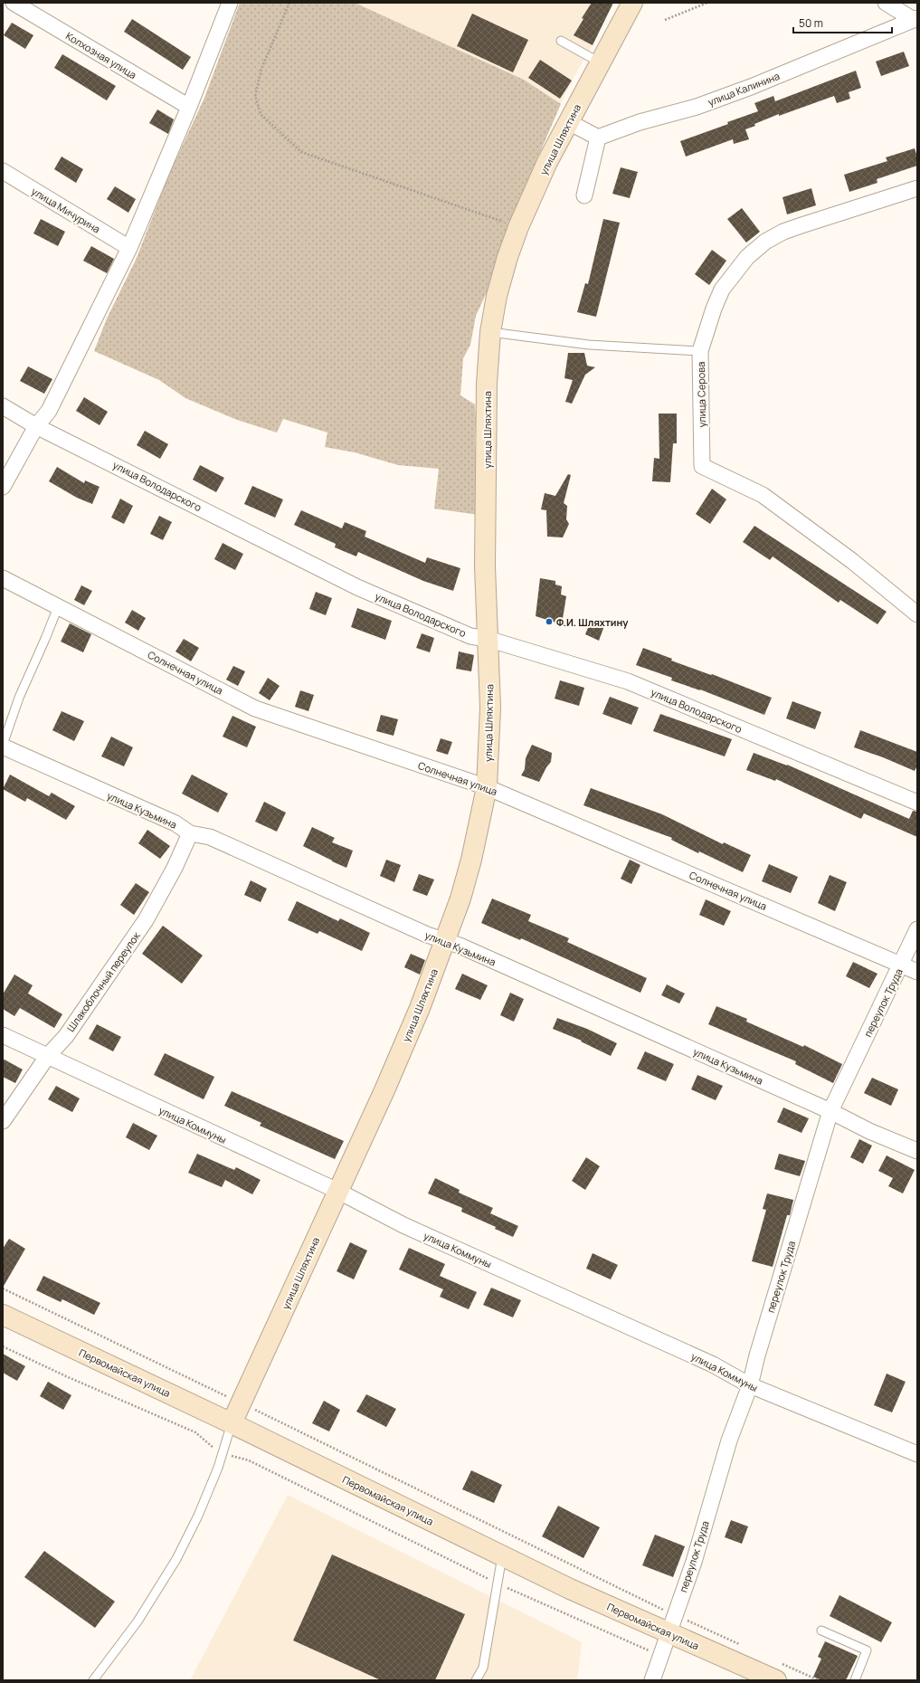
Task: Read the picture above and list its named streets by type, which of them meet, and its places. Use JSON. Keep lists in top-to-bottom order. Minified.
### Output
{"streets":{"main road":["улица Шляхтина","Первомайская улица"],"street":["Колхозная улица","улица Калинина","улица Мичурина","улица Серова","улица Володарского","Солнечная улица","улица Кузьмина","Шлакоблочный переулок","переулок Труда","улица Коммуны"]},"crossings":[["улица Шляхтина","улица Володарского"],["улица Шляхтина","Солнечная улица"],["улица Шляхтина","улица Кузьмина"],["улица Шляхтина","улица Коммуны"],["улица Шляхтина","Первомайская улица"],["Солнечная улица","переулок Труда"],["улица Кузьмина","Шлакоблочный переулок"],["улица Кузьмина","переулок Труда"],["Шлакоблочный переулок","улица Коммуны"],["переулок Труда","улица Коммуны"],["переулок Труда","Первомайская улица"]],"places":["Ф.И. Шляхтину"],"scale_bar":"50 m"}
